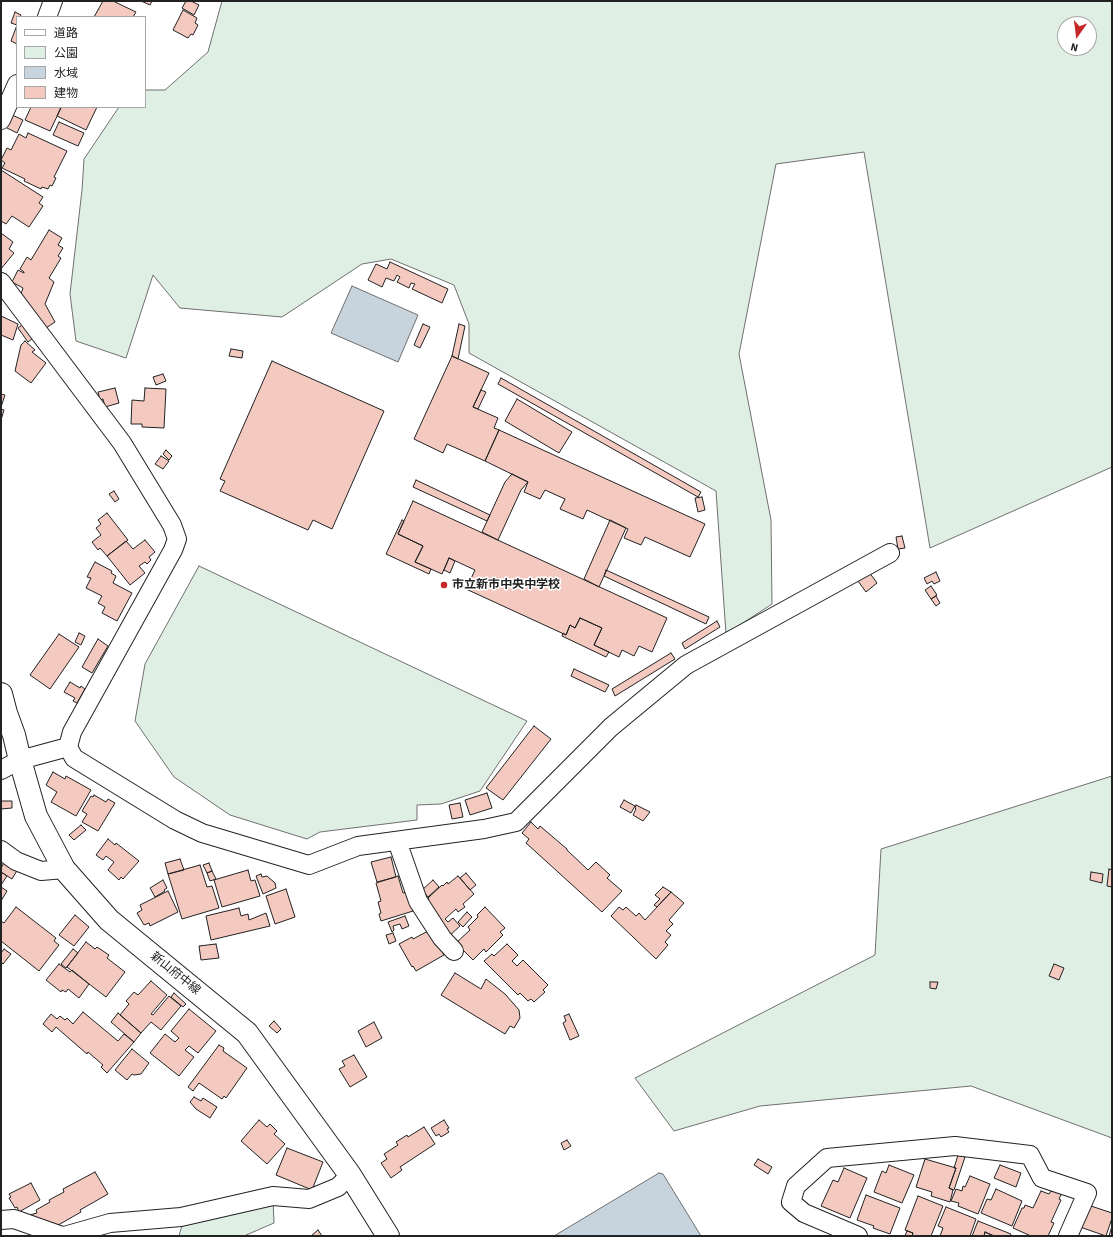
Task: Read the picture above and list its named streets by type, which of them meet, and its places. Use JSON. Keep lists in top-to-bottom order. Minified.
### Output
{"streets":{"main road":["新山府中線"]},"places":["市立新市中央中学校"],"legend":["道路","公園","水域","建物"],"north":"bottom"}
